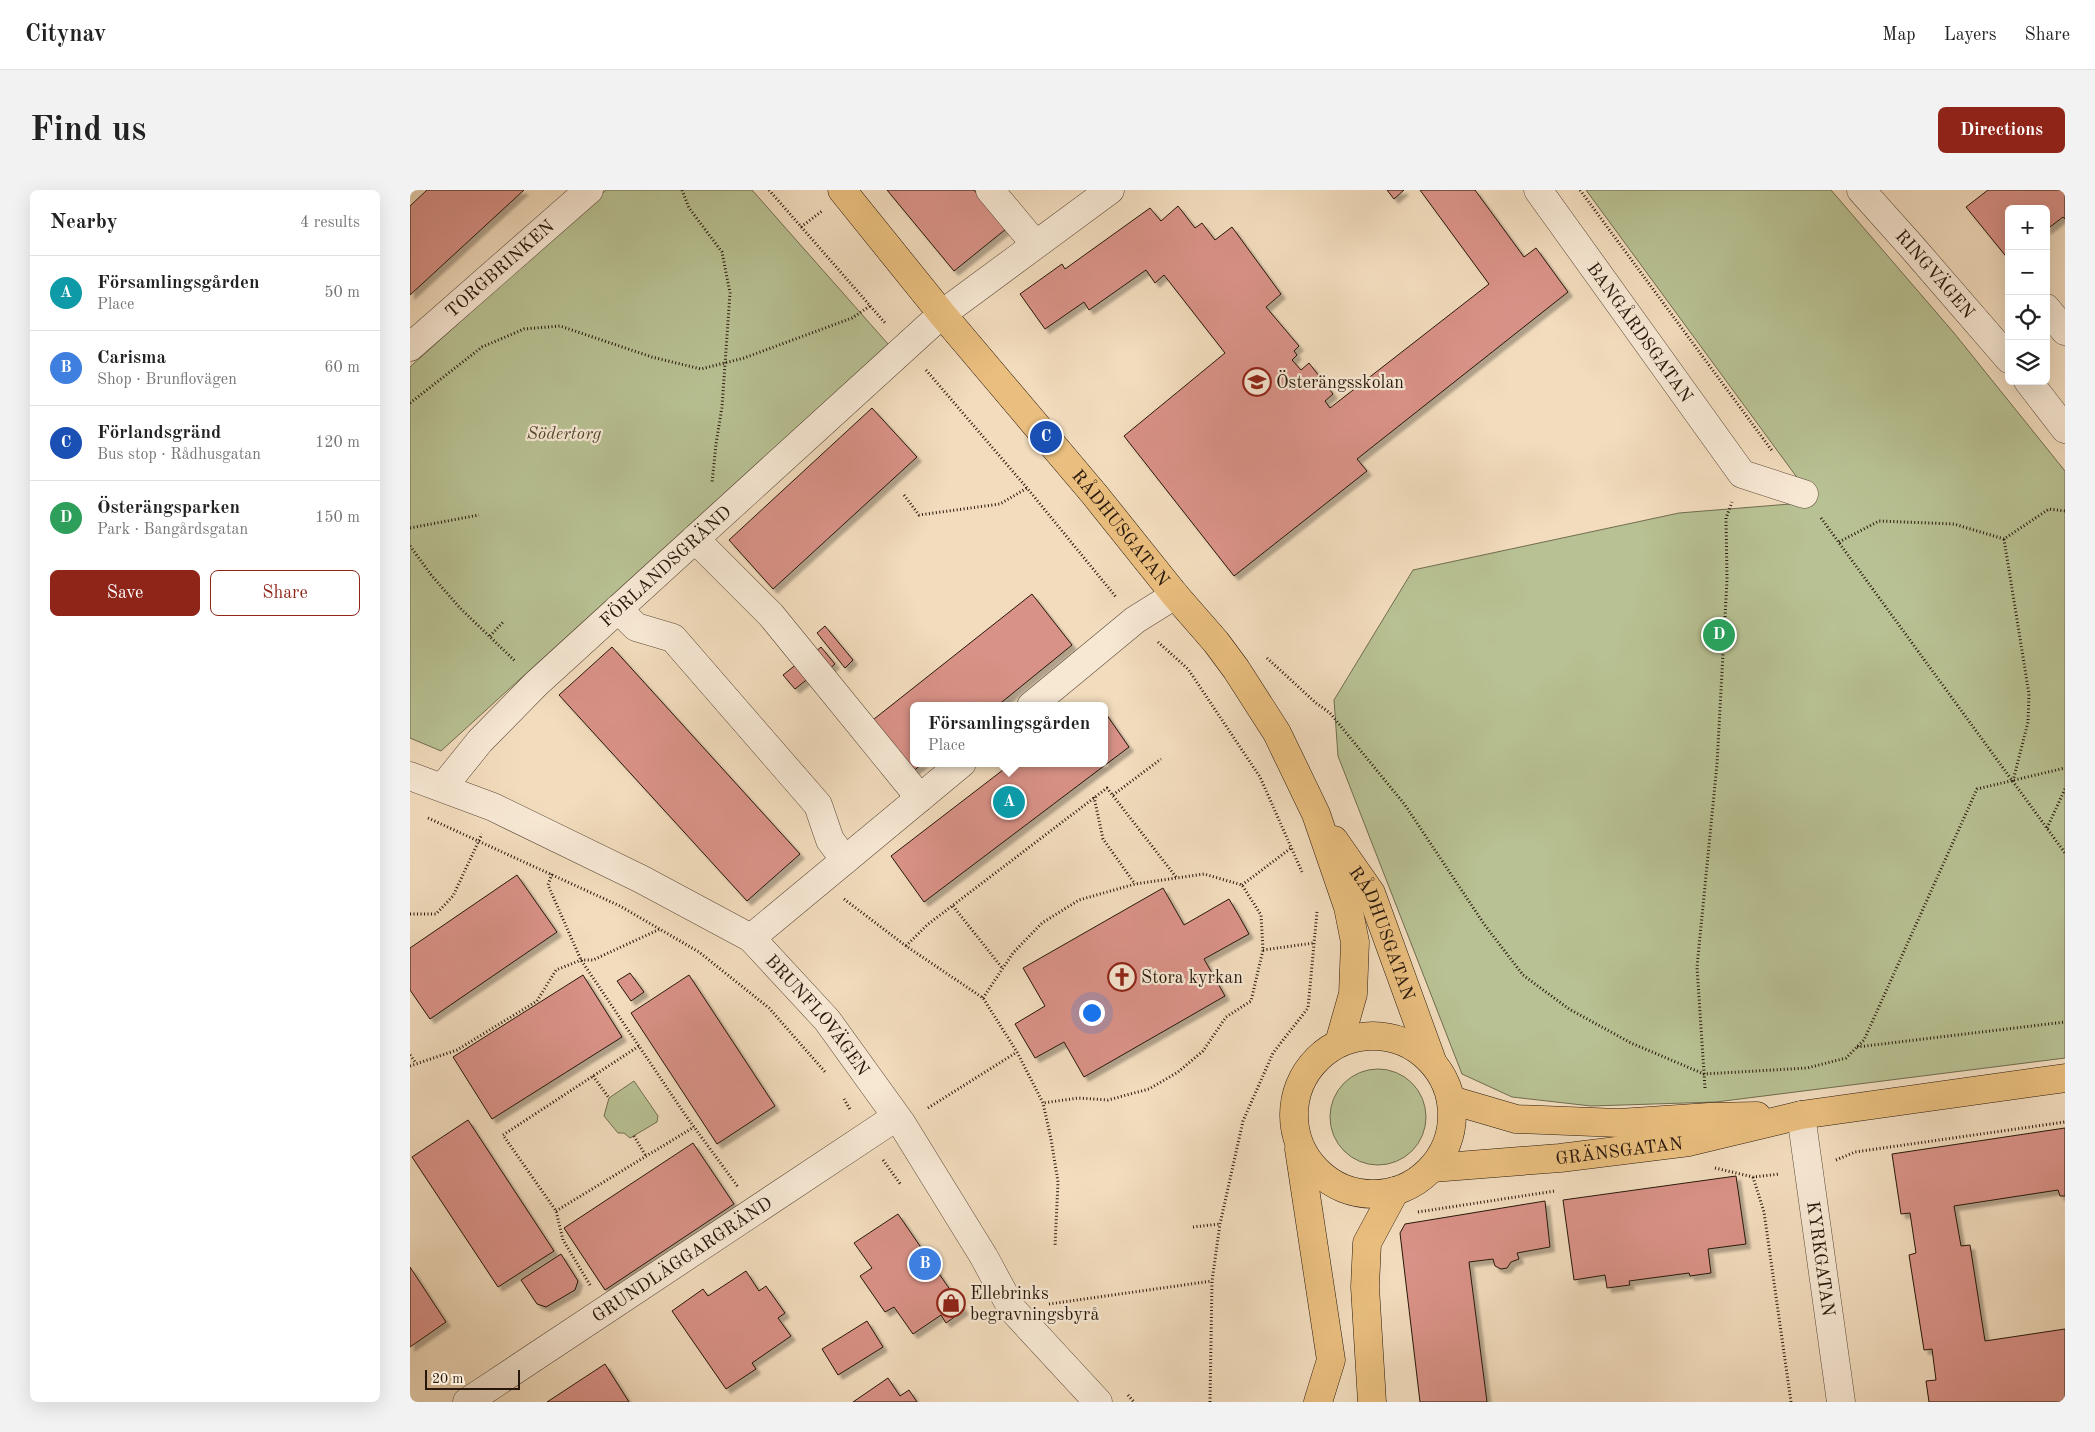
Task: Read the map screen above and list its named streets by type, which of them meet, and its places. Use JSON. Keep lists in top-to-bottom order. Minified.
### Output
{"streets":{"main road":["RÅDHUSGATAN","GRÄNSGATAN"],"street":["TORGBRINKEN","RINGVÄGEN","BANGÅRDSGATAN","FÖRLANDSGRÄND","BRUNFLOVÄGEN","GRUNDLÄGGARGRÄND","KYRKGATAN"]},"crossings":[["RÅDHUSGATAN","FÖRLANDSGRÄND"],["RÅDHUSGATAN","GRÄNSGATAN"],["FÖRLANDSGRÄND","BRUNFLOVÄGEN"],["BRUNFLOVÄGEN","GRUNDLÄGGARGRÄND"],["GRÄNSGATAN","KYRKGATAN"]],"parks":["Södertorg"],"places":{"school or university":["Österängsskolan"],"church":["Stora kyrkan"],"shop":["Ellebrinks begravningsbyrå"]},"scale_bar":"20 m","page":{"header":"Citynav","nav":["Map","Layers","Share"],"buttons":["Directions",["Save","Share"]],"title":"Find us","heading":["Nearby","4 results"],"map_buttons":["+","−"],"list":[{"mark":"A","name":"Församlingsgården","note":"Place","value":"50 m"},{"mark":"B","name":"Carisma","note":"Shop · Brunflovägen","value":"60 m"},{"mark":"C","name":"Förlandsgränd","note":"Bus stop · Rådhusgatan","value":"120 m"},{"mark":"D","name":"Österängsparken","note":"Park · Bangårdsgatan","value":"150 m"}],"pins":["C","D","A","B"],"popup":["Församlingsgården","Place"],"scale":"20 m"}}
